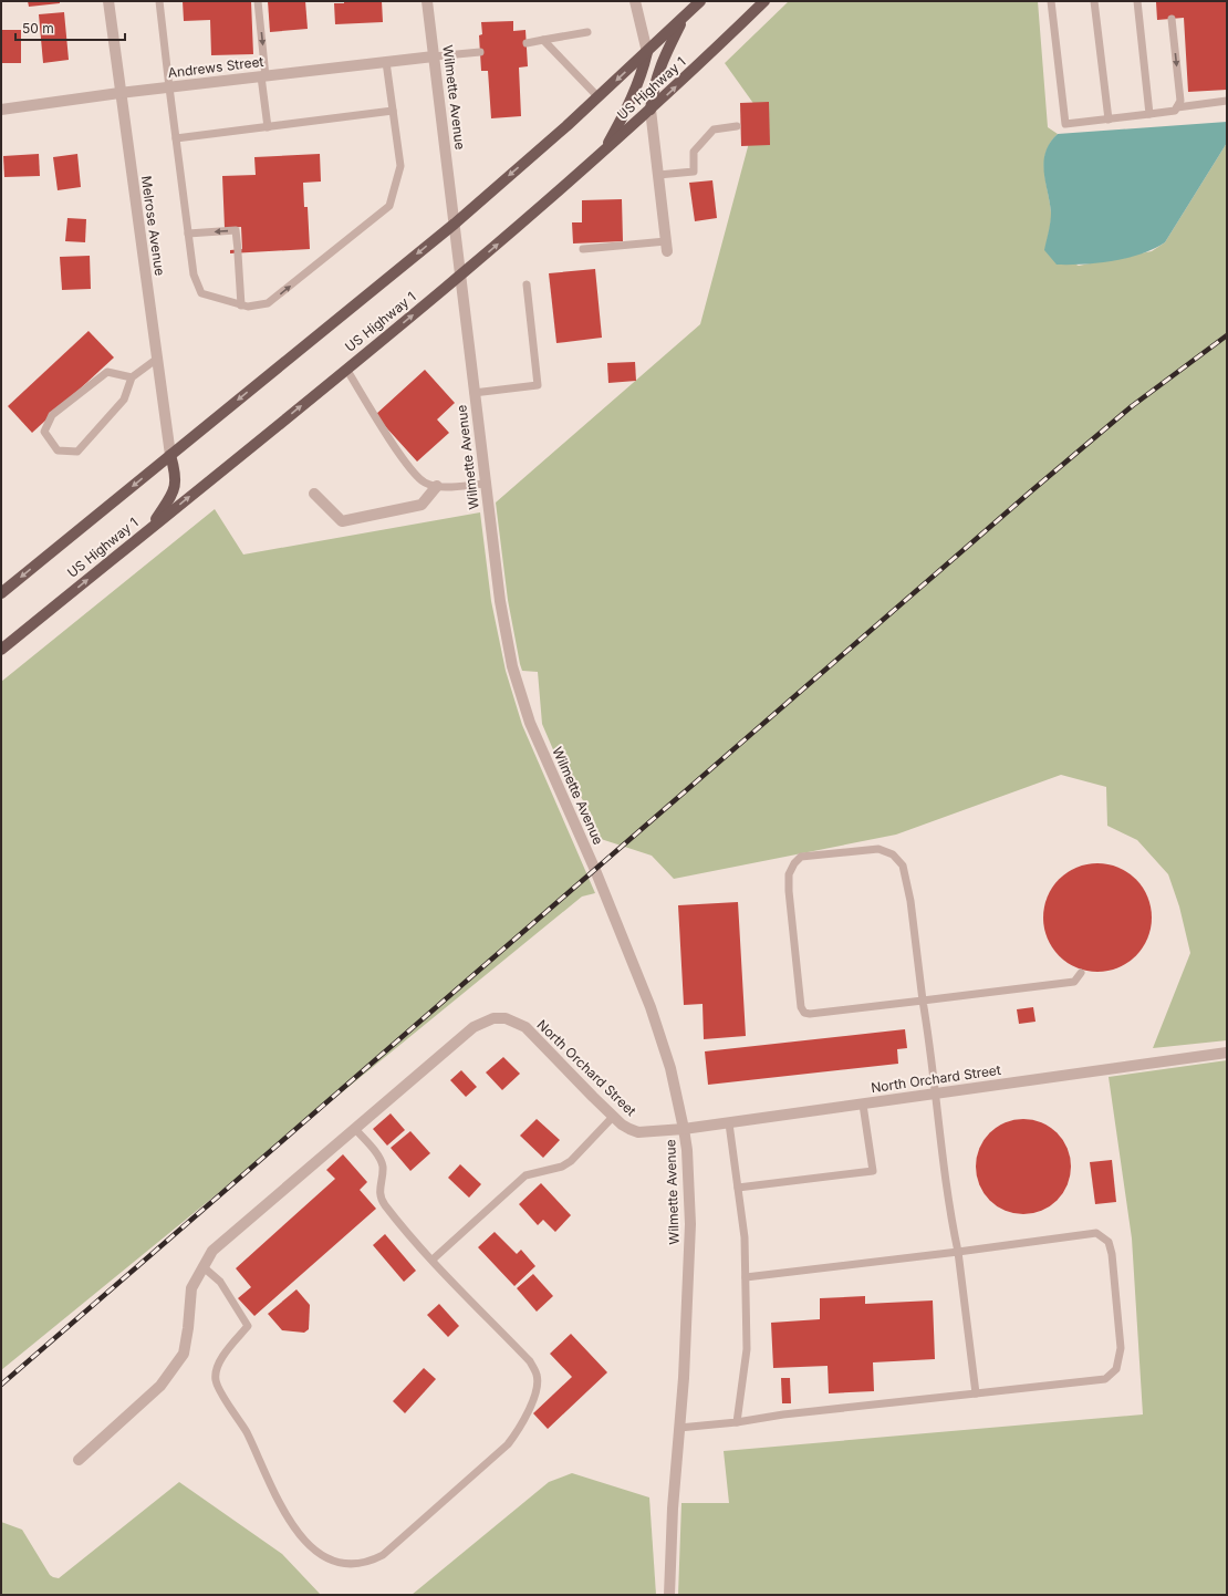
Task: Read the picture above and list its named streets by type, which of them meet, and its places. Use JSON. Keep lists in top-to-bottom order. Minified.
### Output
{"streets":{"main road":["US Highway 1"],"street":["Andrews Street","Wilmette Avenue","Melrose Avenue","North Orchard Street"]},"crossings":[["Andrews Street","Wilmette Avenue"],["Andrews Street","Melrose Avenue"],["US Highway 1","Wilmette Avenue"],["Wilmette Avenue","North Orchard Street"]],"scale_bar":"50 m"}
